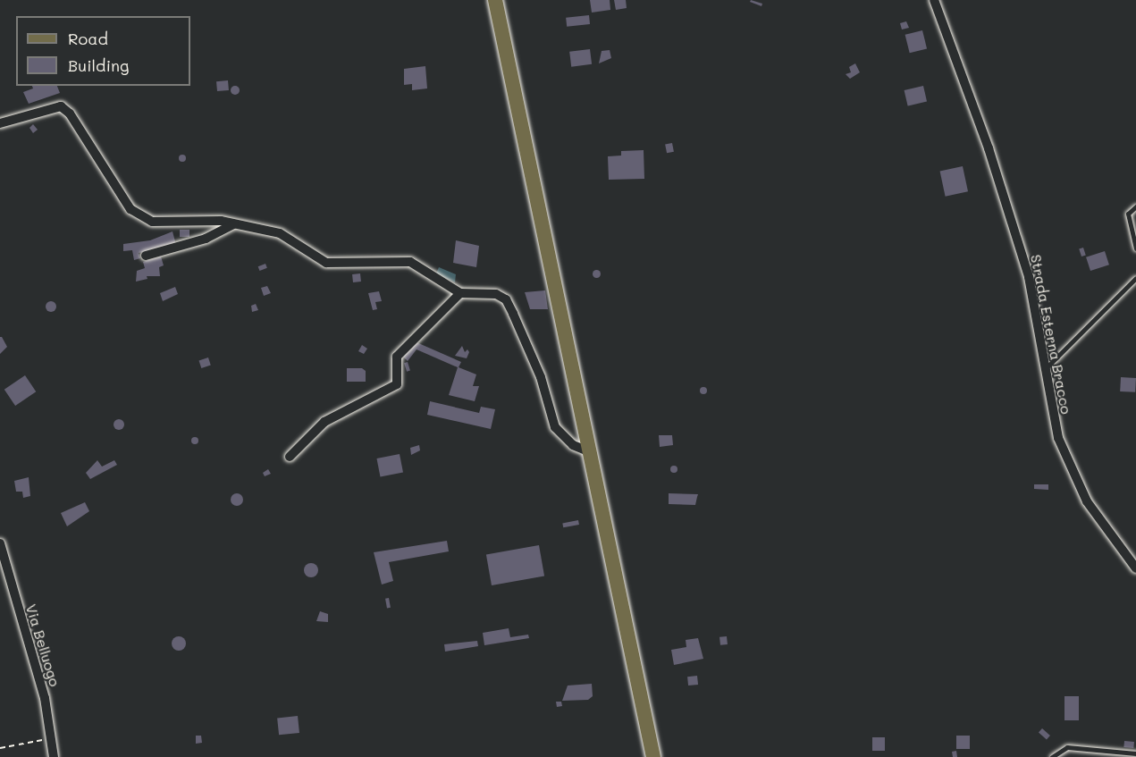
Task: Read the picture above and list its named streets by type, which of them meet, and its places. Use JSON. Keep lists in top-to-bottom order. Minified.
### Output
{"streets":{"street":["Strada Esterna Bracco","Via Belluogo"]},"legend":["Road","Building"]}
